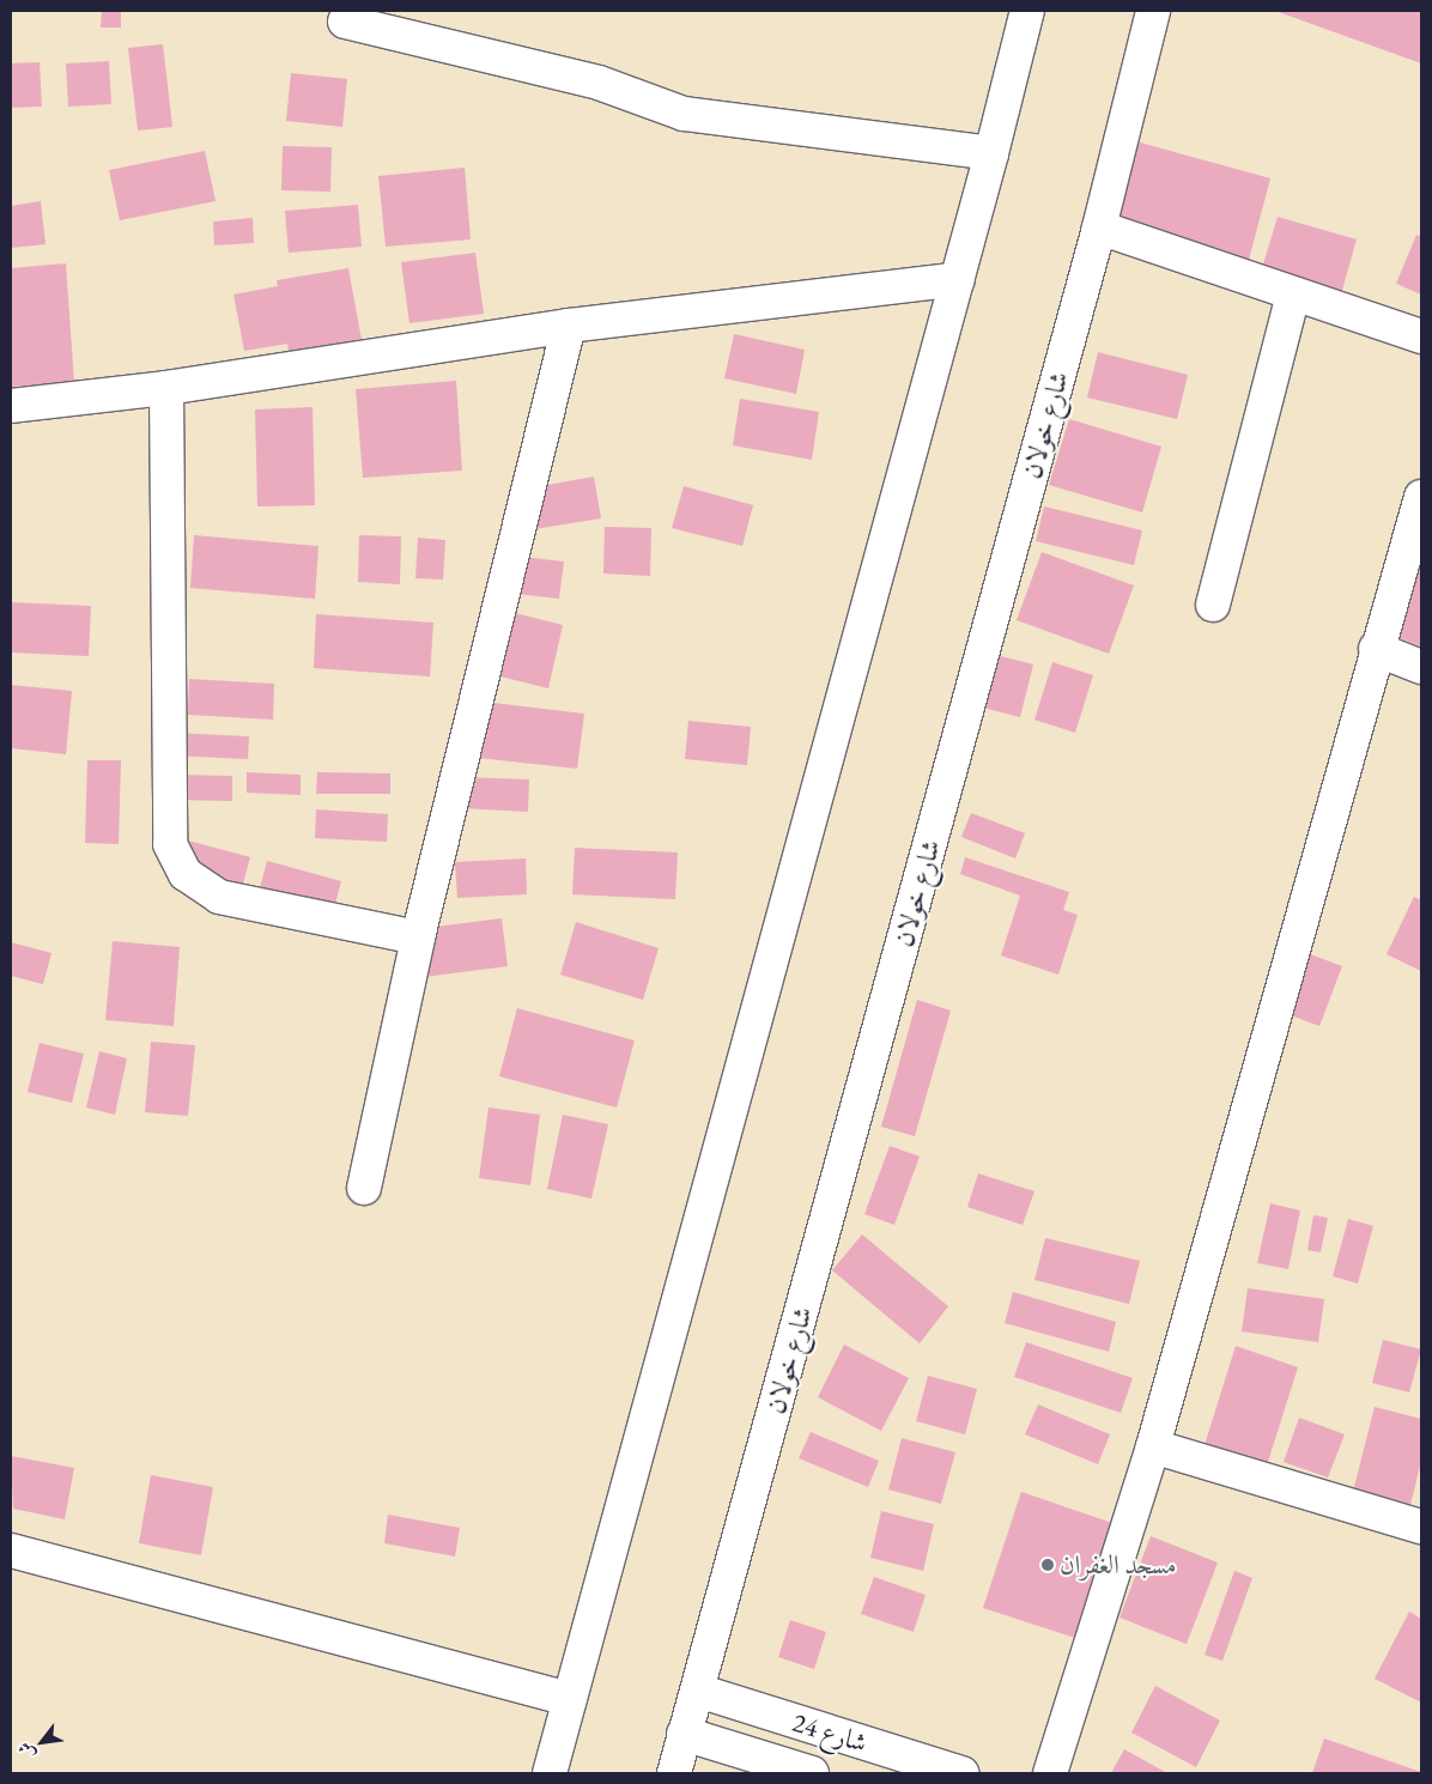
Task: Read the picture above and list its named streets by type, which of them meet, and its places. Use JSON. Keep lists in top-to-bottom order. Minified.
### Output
{"streets":{"street":["شارع خولان","شارع 24"]},"crossings":[["شارع خولان","شارع 24"]],"places":["مسجد الغفران"],"north":"bottom left"}
